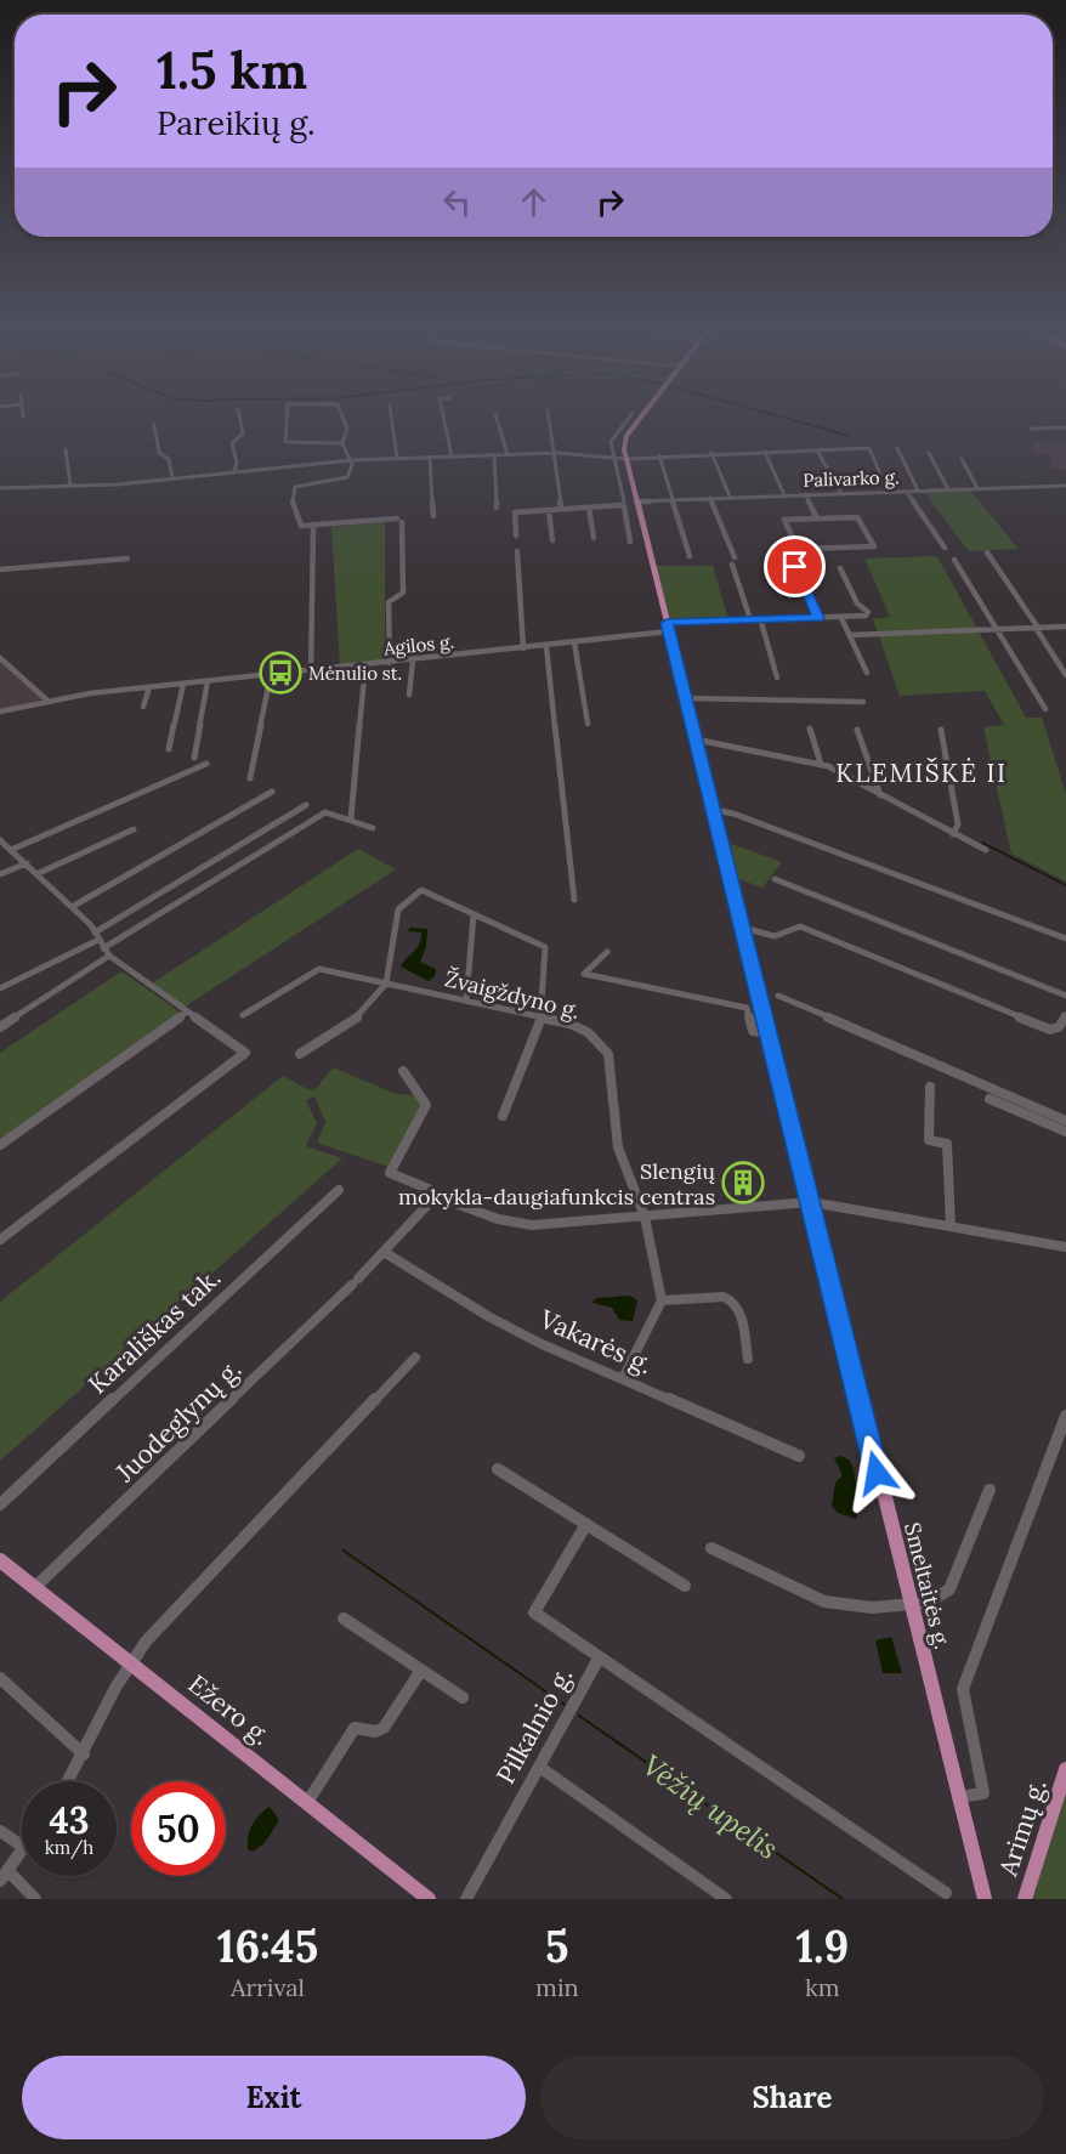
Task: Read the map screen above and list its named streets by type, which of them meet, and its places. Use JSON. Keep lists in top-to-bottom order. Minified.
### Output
{"streets":{"main road":["Smeltaitės g.","Ežero g.","Arimų g."],"street":["Palivarko g.","Agilos g.","Žvaigždyno g.","Karališkas tak.","Vakarės g.","Juodeglynų g.","Pilkalnio g."]},"crossings":[["Palivarko g.","Smeltaitės g."],["Agilos g.","Smeltaitės g."],["Vakarės g.","Juodeglynų g."],["Juodeglynų g.","Ežero g."]],"districts":["KLEMIŠKĖ II"],"water":["Vėžių upelis"],"places":{"bus stop":["Mėnulio st."],"building":["Slengių mokykla-daugiafunkcis centras"]},"page":{"turn":["1.5 km","Pareikių g."],"speed":"43 km/h","limit":"50","eta":["16:45","Arrival","5","min","1.9","km"],"buttons":["Exit","Share"]}}
